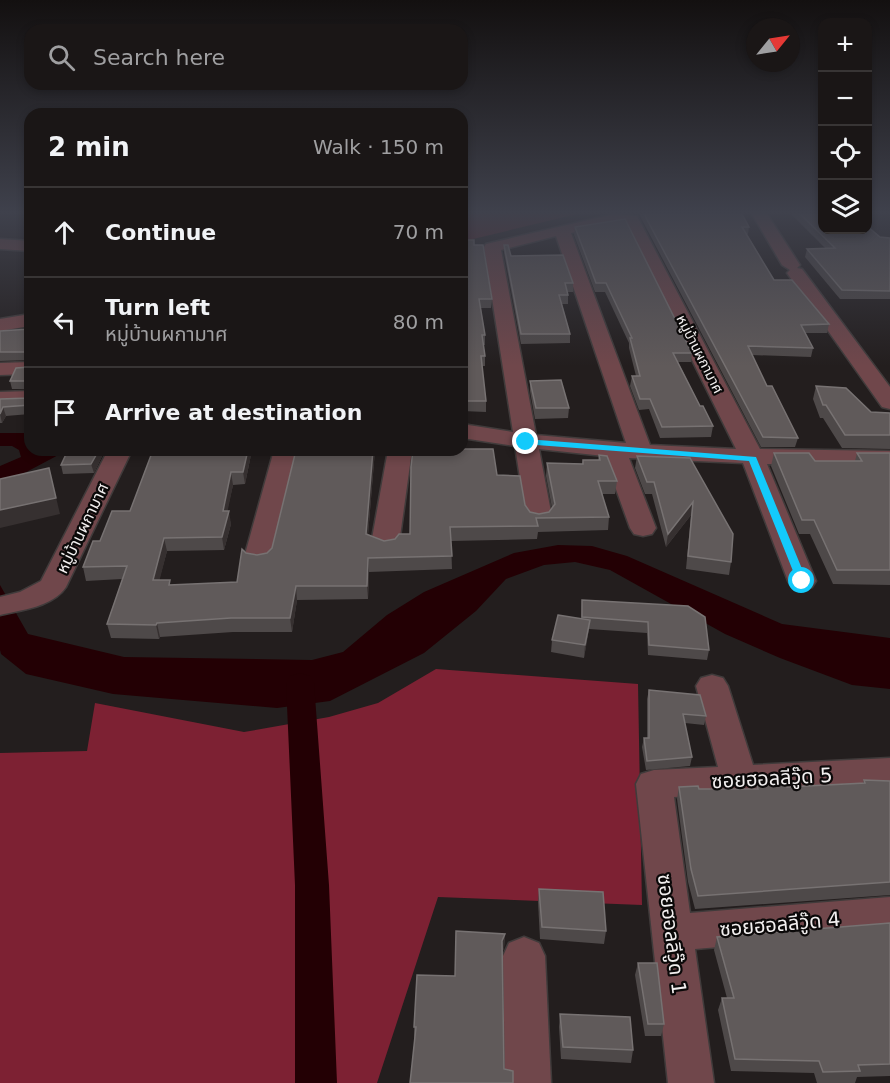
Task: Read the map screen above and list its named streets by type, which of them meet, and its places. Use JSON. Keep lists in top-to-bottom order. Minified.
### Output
{"streets":{"street":["หมู่บ้านผกามาศ","ซอยฮอลลีวู๊ด 5","ซอยฮอลลีวู๊ด 4","ซอยฮอลลีวู๊ด 1"]},"crossings":[["ซอยฮอลลีวู๊ด 5","ซอยฮอลลีวู๊ด 1"],["ซอยฮอลลีวู๊ด 4","ซอยฮอลลีวู๊ด 1"]],"north":"top right","page":{"map_buttons":["+","−"],"search":"Search here","heading":["2 min","Walk · 150 m"],"list":[["Continue","70 m"],["Turn left","หมู่บ้านผกามาศ","80 m"],"Arrive at destination"]}}
